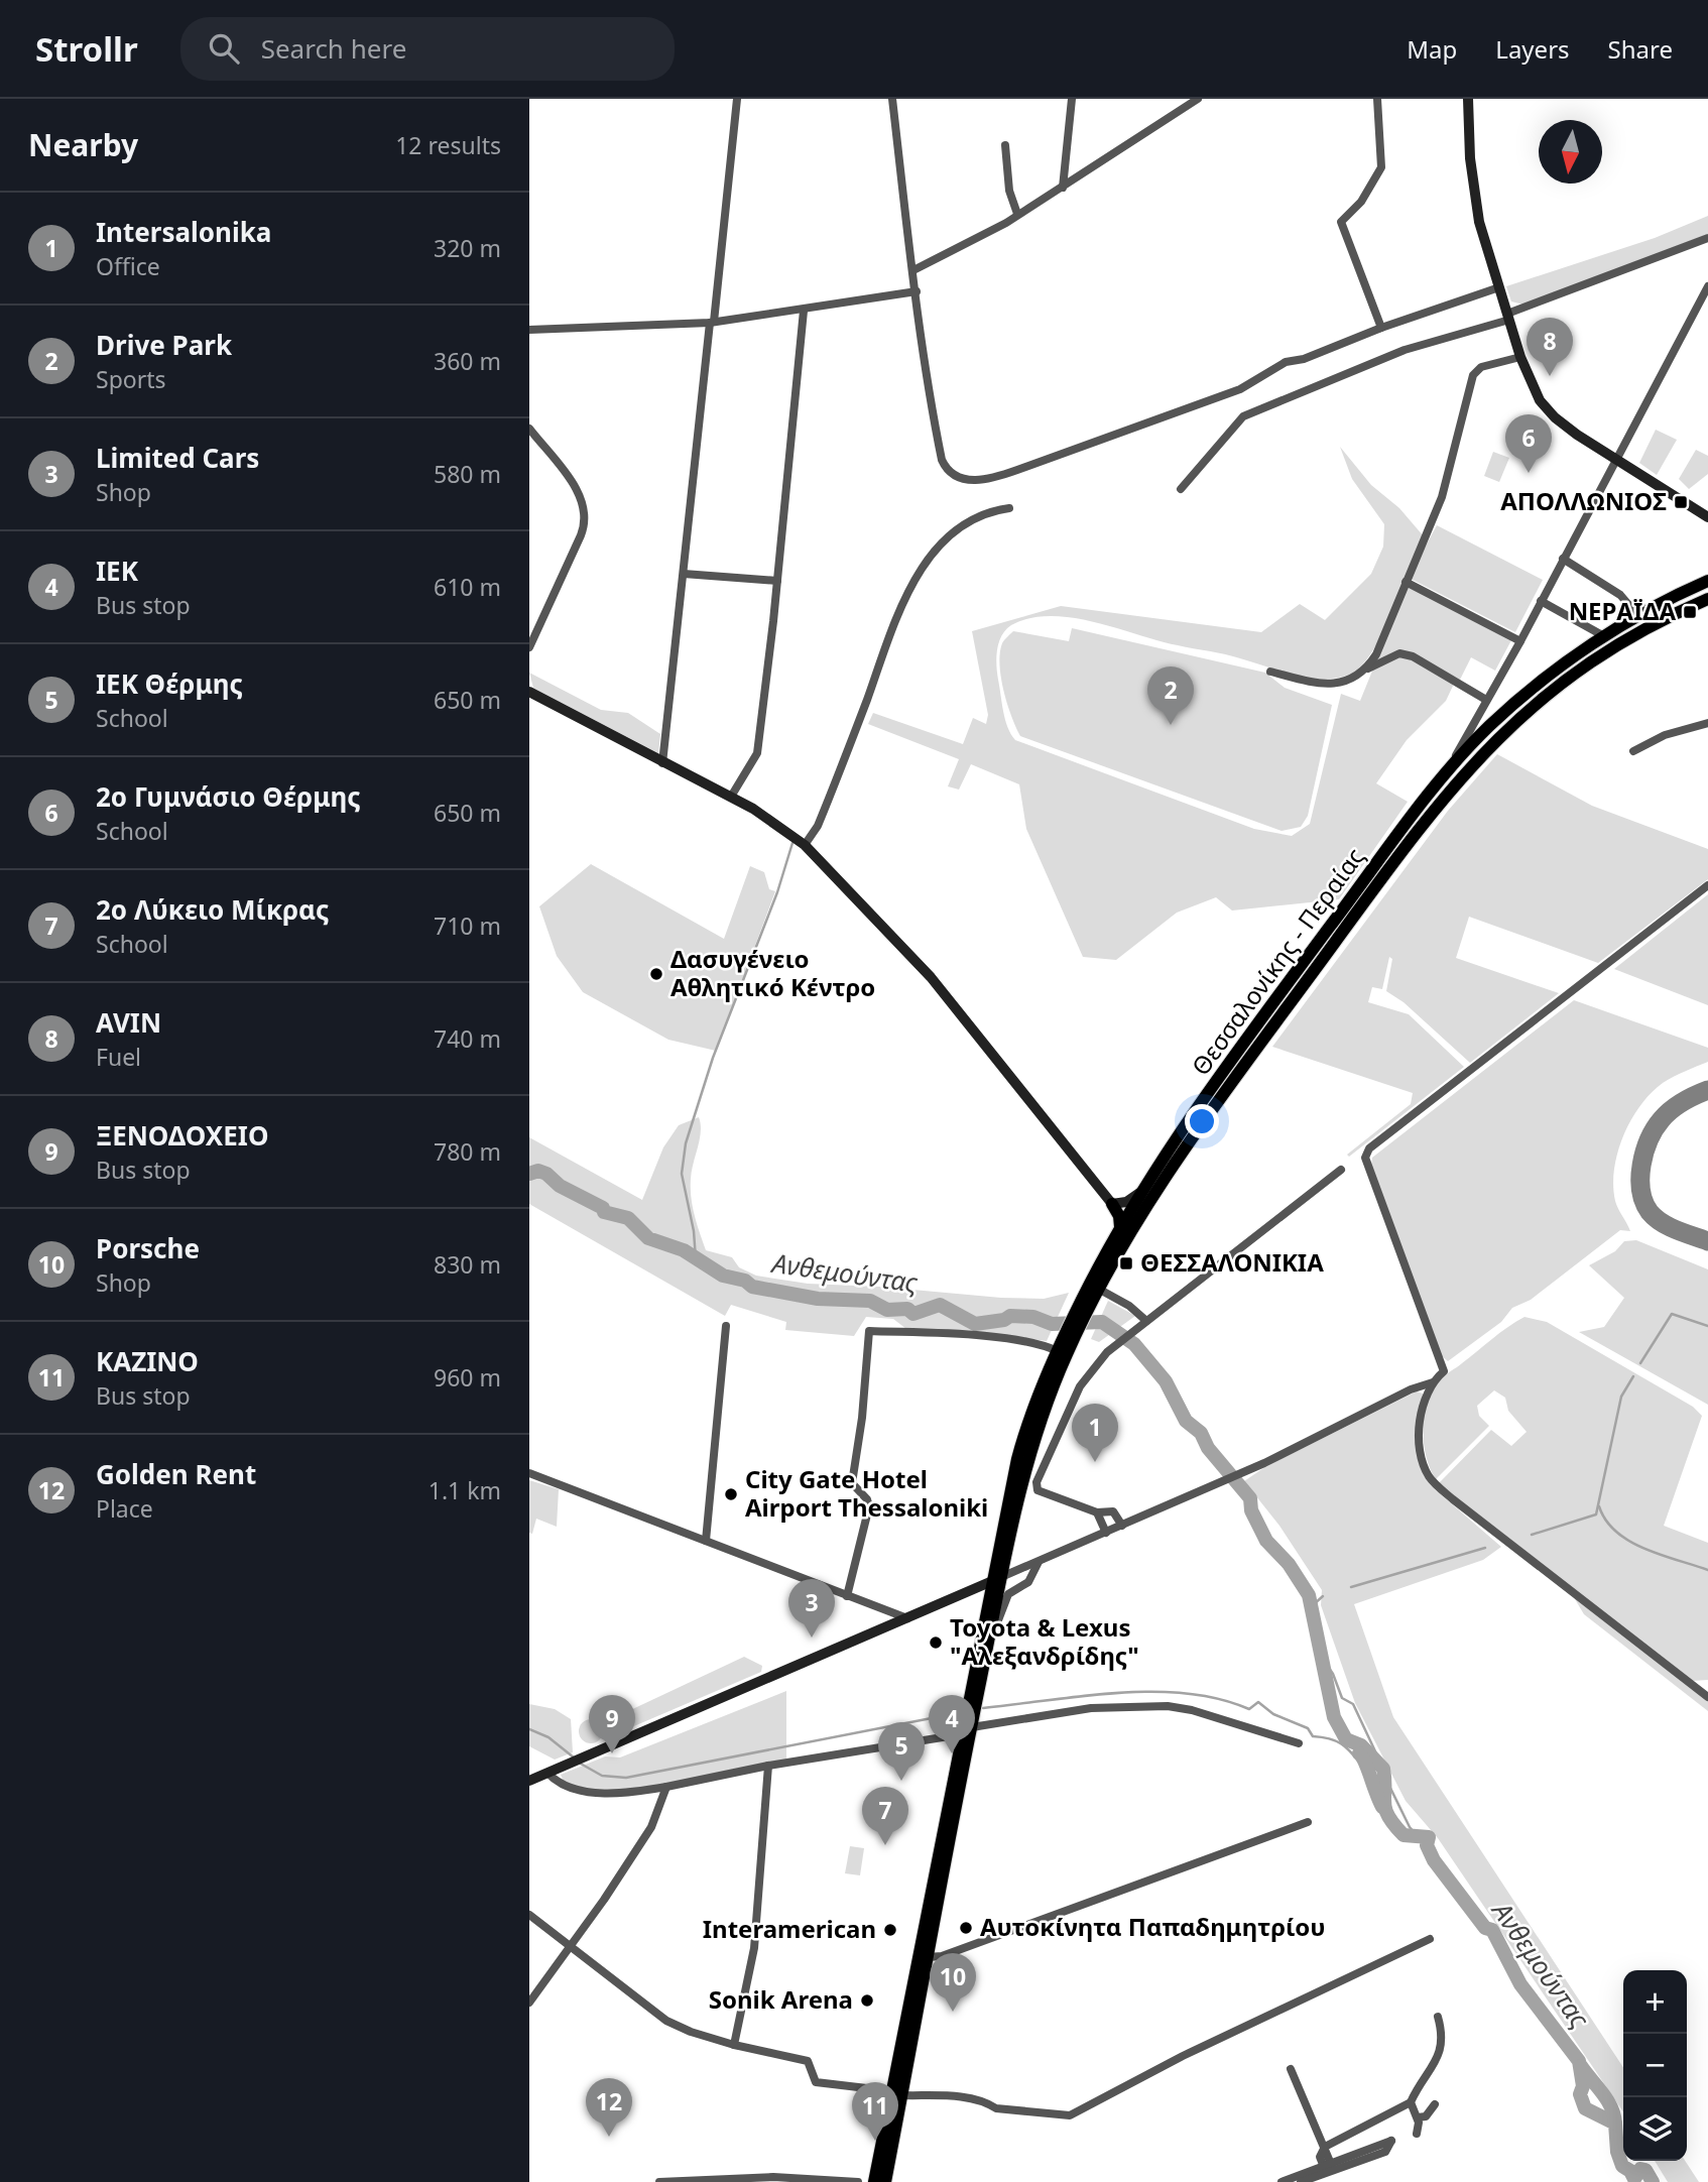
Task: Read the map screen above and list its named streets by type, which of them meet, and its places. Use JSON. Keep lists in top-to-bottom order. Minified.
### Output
{"streets":{"main road":["Θεσσαλονίκης - Περαίας"]},"water":["Ανθεμούντας"],"places":{"transit":["ΑΠΟΛΛΩΝΙΟΣ","ΝΕΡΑΪΔΑ","ΘΕΣΣΑΛΟΝΙΚΙΑ"],"other":["Δασυγένειο Αθλητικό Κέντρο","City Gate Hotel Airport Thessaloniki","Toyota & Lexus \"Αλεξανδρίδης\"","Αυτοκίνητα Παπαδημητρίου","Interamerican","Sonik Arena"]},"north":"bottom","page":{"header":"Strollr","search":"Search here","nav":["Map","Layers","Share"],"heading":["Nearby","12 results"],"list":[{"mark":"1","name":"Intersalonika","note":"Office","value":"320 m"},{"mark":"2","name":"Drive Park","note":"Sports","value":"360 m"},{"mark":"3","name":"Limited Cars","note":"Shop","value":"580 m"},{"mark":"4","name":"ΙΕΚ","note":"Bus stop","value":"610 m"},{"mark":"5","name":"ΙΕΚ Θέρμης","note":"School","value":"650 m"},{"mark":"6","name":"2ο Γυμνάσιο Θέρμης","note":"School","value":"650 m"},{"mark":"7","name":"2ο Λύκειο Μίκρας","note":"School","value":"710 m"},{"mark":"8","name":"AVIN","note":"Fuel","value":"740 m"},{"mark":"9","name":"ΞΕΝΟΔΟΧΕΙΟ","note":"Bus stop","value":"780 m"},{"mark":"10","name":"Porsche","note":"Shop","value":"830 m"},{"mark":"11","name":"ΚΑΖΙΝΟ","note":"Bus stop","value":"960 m"},{"mark":"12","name":"Golden Rent","note":"Place","value":"1.1 km"}],"pins":["8","6","2","1","3","4","9","5","7","10","12","11"],"map_buttons":["+","−"]}}
